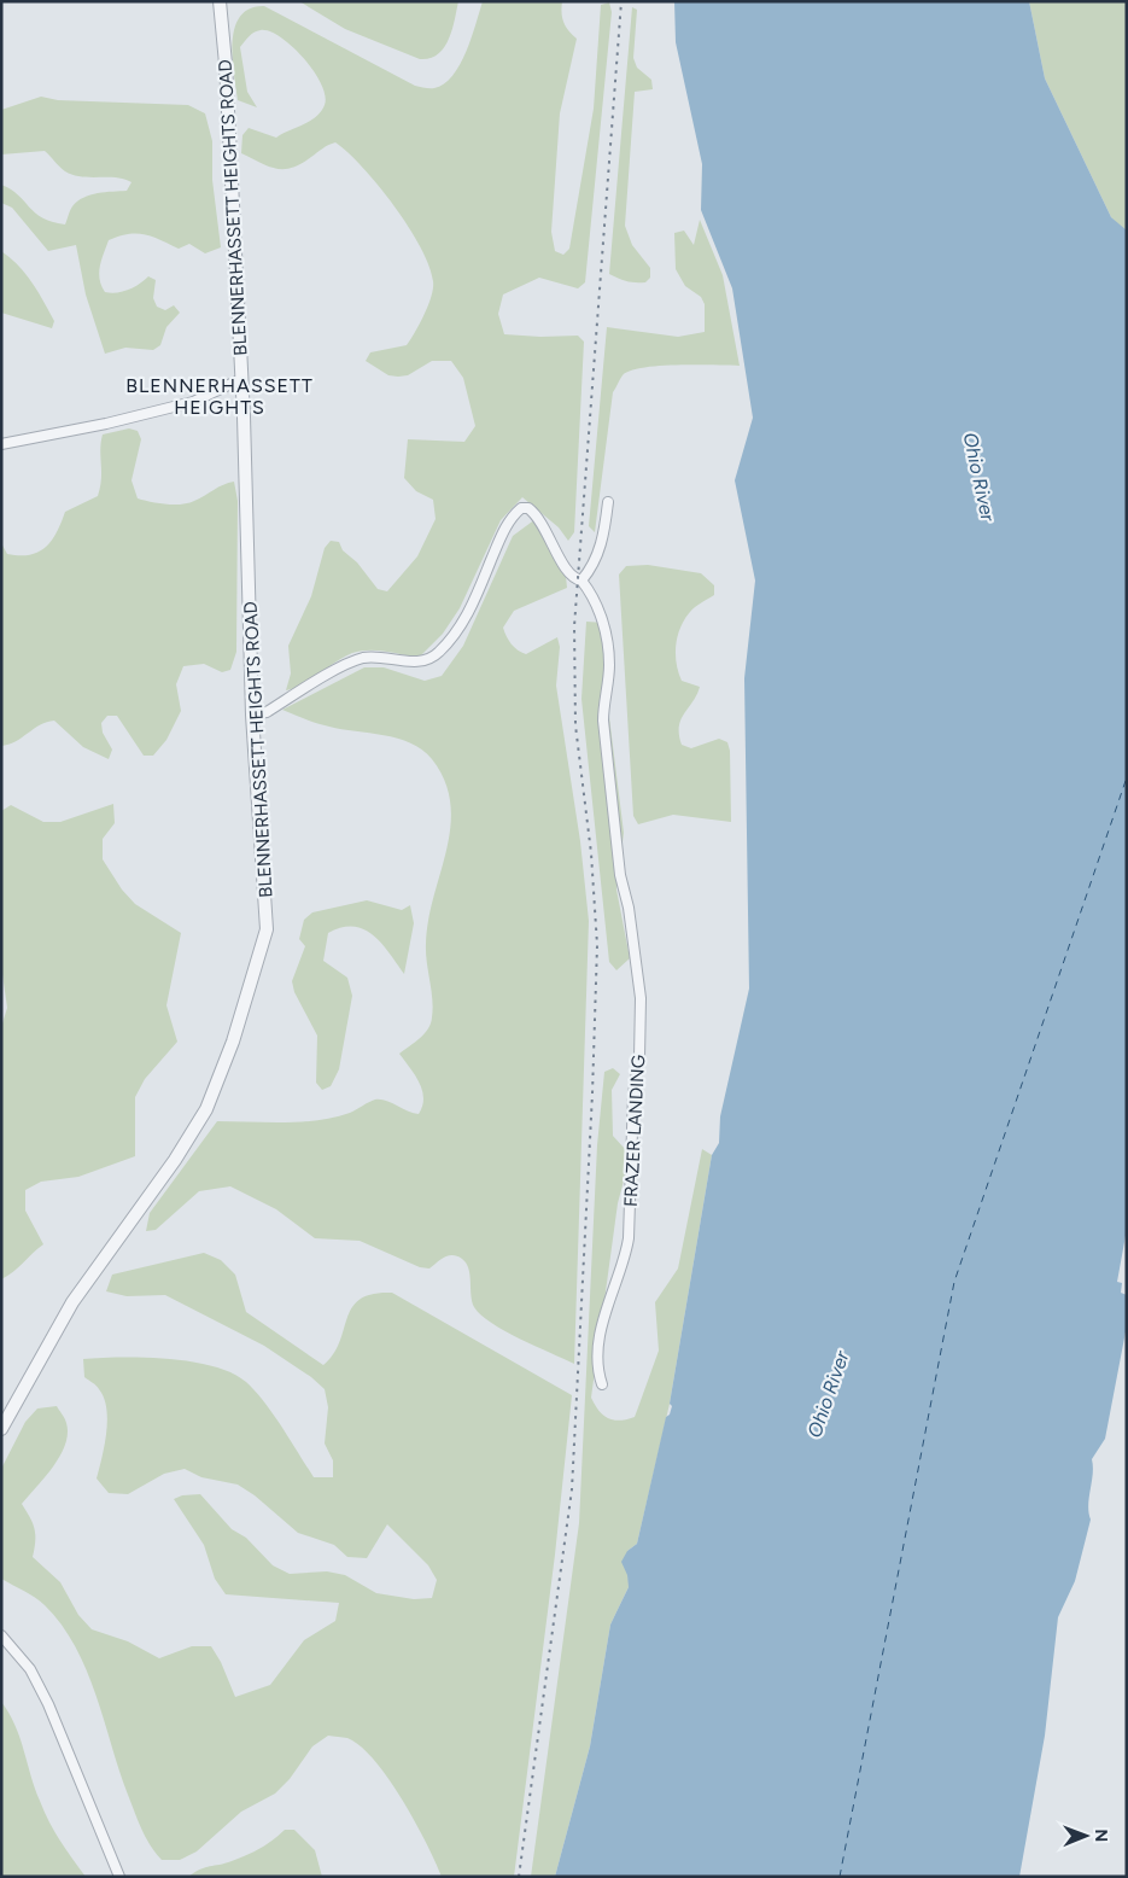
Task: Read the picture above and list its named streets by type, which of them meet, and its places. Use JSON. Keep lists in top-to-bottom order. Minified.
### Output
{"streets":{"street":["BLENNERHASSETT HEIGHTS ROAD","FRAZER LANDING"]},"crossings":[["BLENNERHASSETT HEIGHTS ROAD","FRAZER LANDING"]],"districts":["BLENNERHASSETT HEIGHTS"],"water":["Ohio River"],"north":"right"}
